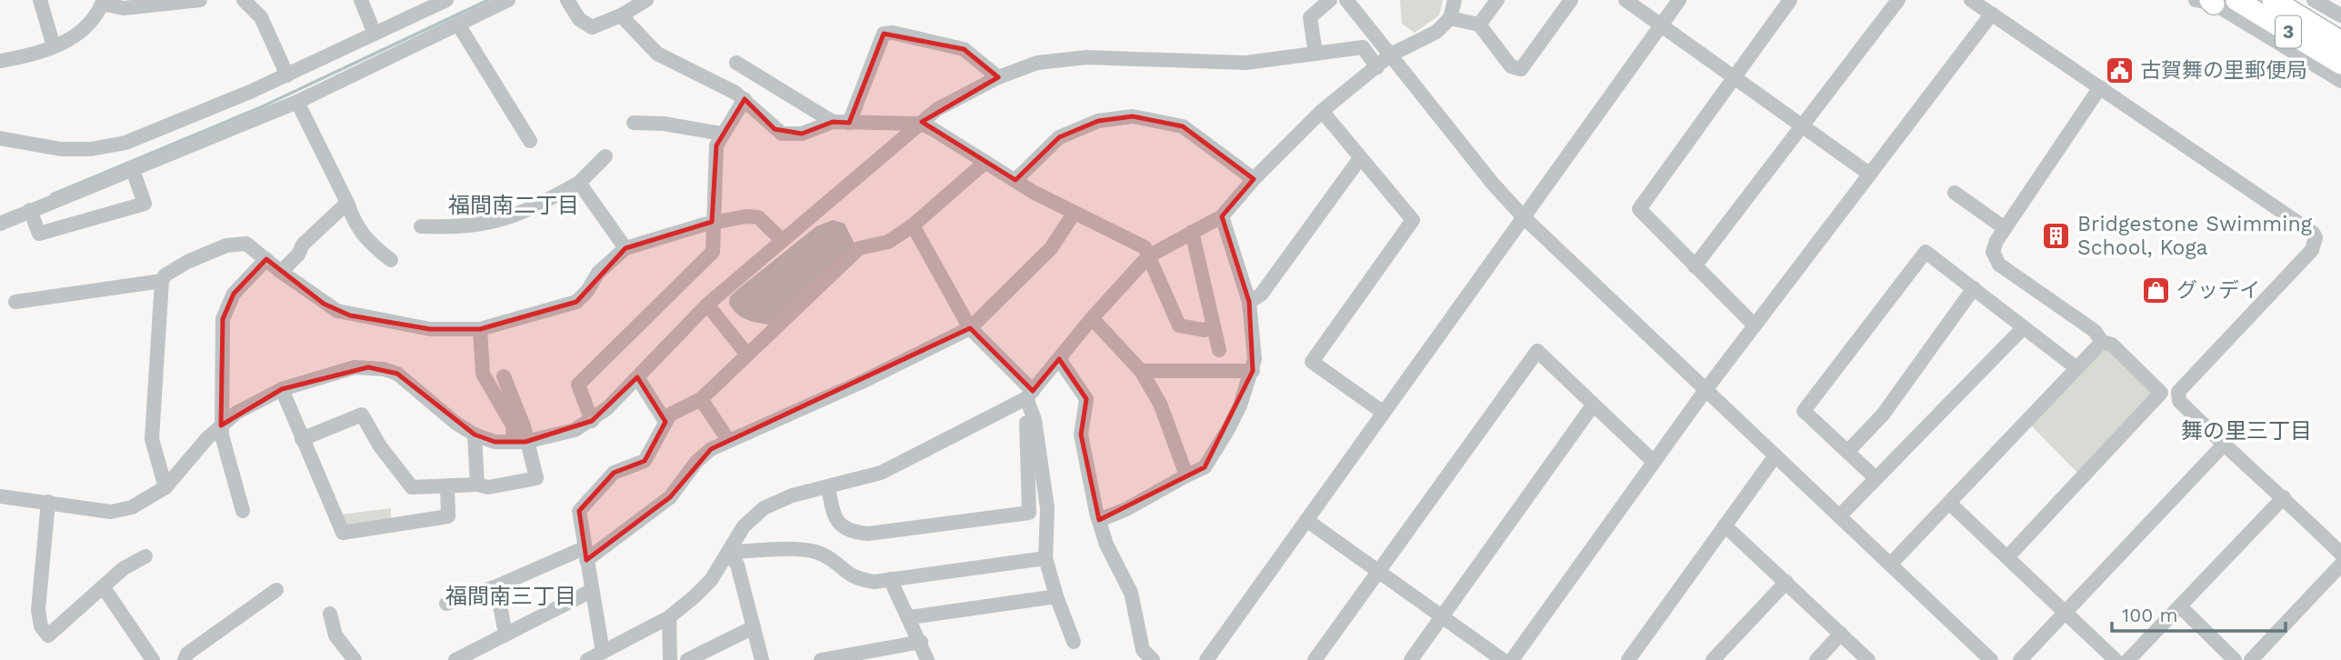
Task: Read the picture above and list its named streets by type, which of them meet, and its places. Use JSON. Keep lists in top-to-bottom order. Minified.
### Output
{"streets":{"highway":["3"]},"districts":["福間南二丁目","舞の里三丁目","福間南三丁目"],"places":{"public building":["古賀舞の里郵便局"],"building":["Bridgestone Swimming School, Koga"],"shop":["グッデイ"]},"scale_bar":"100 m"}
